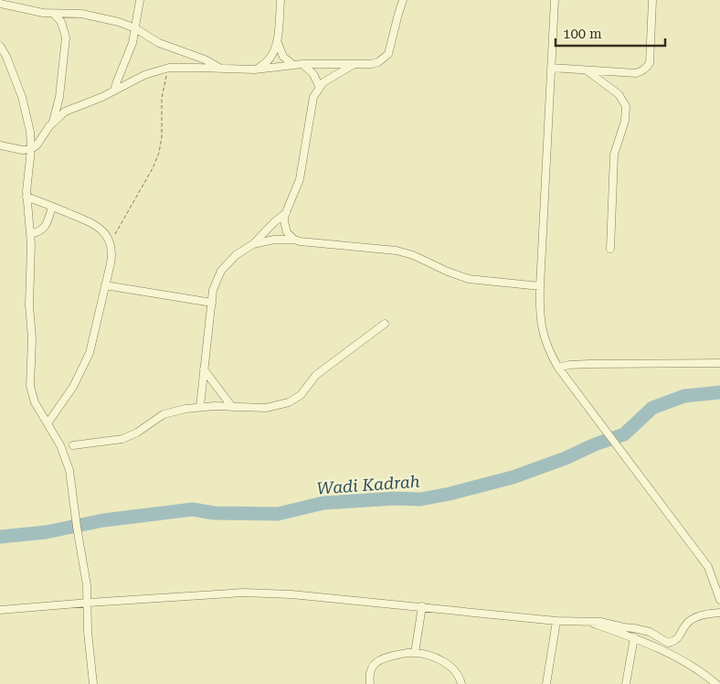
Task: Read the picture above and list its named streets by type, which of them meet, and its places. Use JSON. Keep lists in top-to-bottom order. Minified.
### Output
{"water":["Wadi Kadrah"],"scale_bar":"100 m"}
